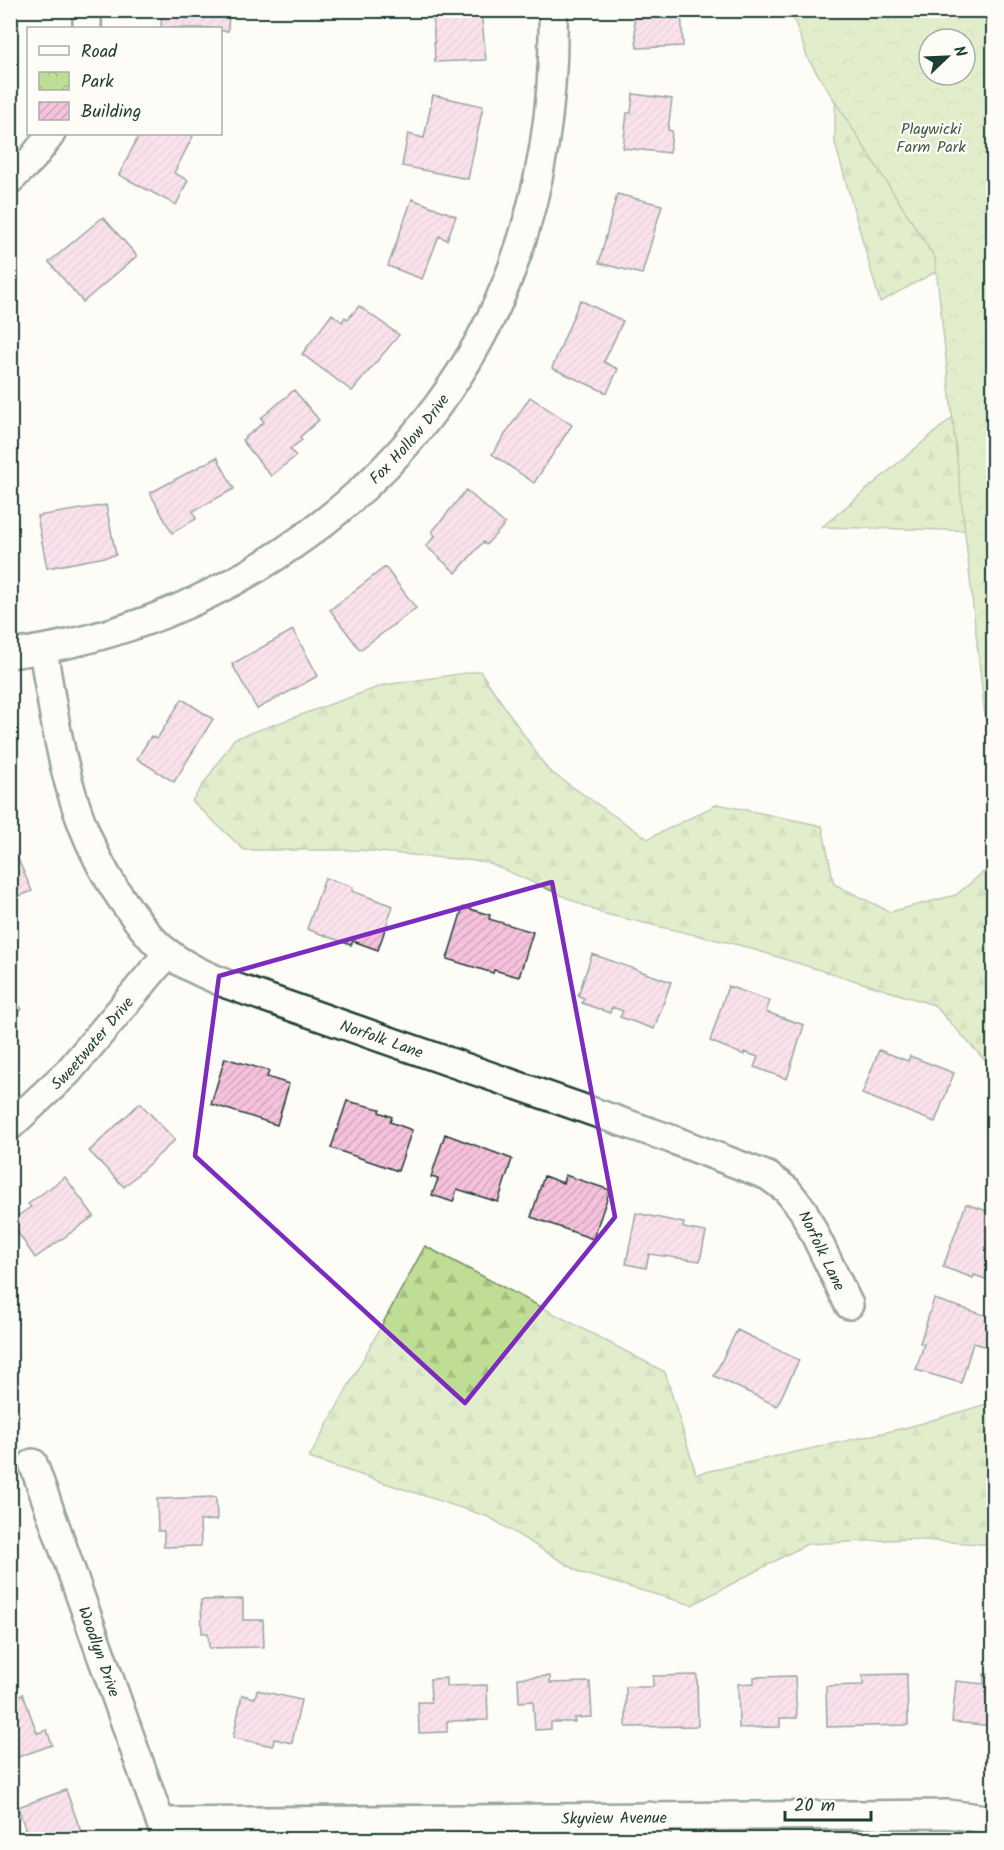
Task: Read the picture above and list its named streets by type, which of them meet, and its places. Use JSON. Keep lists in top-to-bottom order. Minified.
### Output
{"streets":{"street":["Fox Hollow Drive","Norfolk Lane","Sweetwater Drive","Woodlyn Drive","Skyview Avenue"]},"crossings":[["Fox Hollow Drive","Norfolk Lane"],["Norfolk Lane","Sweetwater Drive"],["Woodlyn Drive","Skyview Avenue"]],"parks":["Playwicki Farm Park"],"legend":["Road","Park","Building"],"scale_bar":"20 m","north":"top right"}
